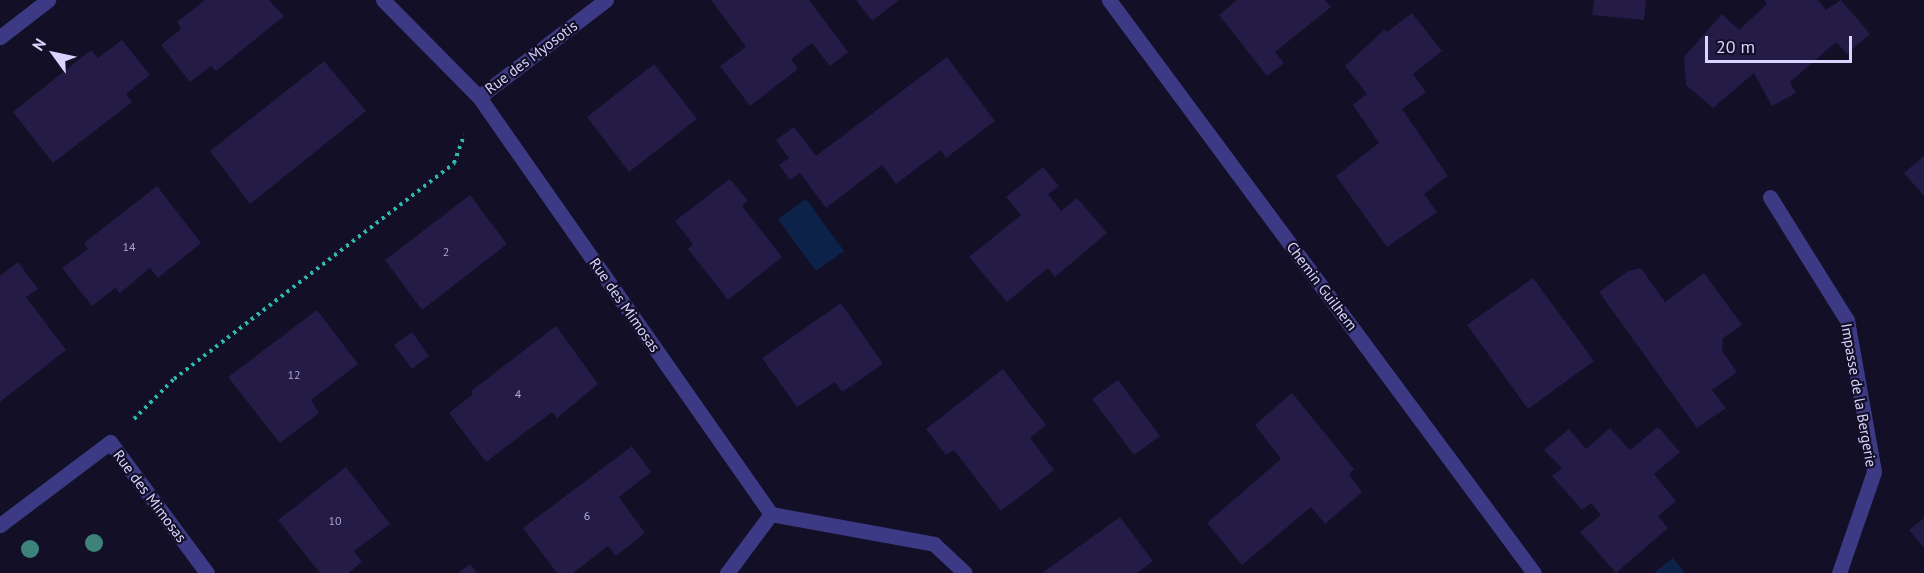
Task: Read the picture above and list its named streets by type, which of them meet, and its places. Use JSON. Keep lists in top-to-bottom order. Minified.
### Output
{"streets":{"street":["Rue des Myosotis","Chemin Guilhem","Rue des Mimosas","Impasse de la Bergerie"]},"crossings":[["Rue des Myosotis","Rue des Mimosas"]],"house_numbers":["14","2","12","4","6","10"],"scale_bar":"20 m","north":"top left"}
